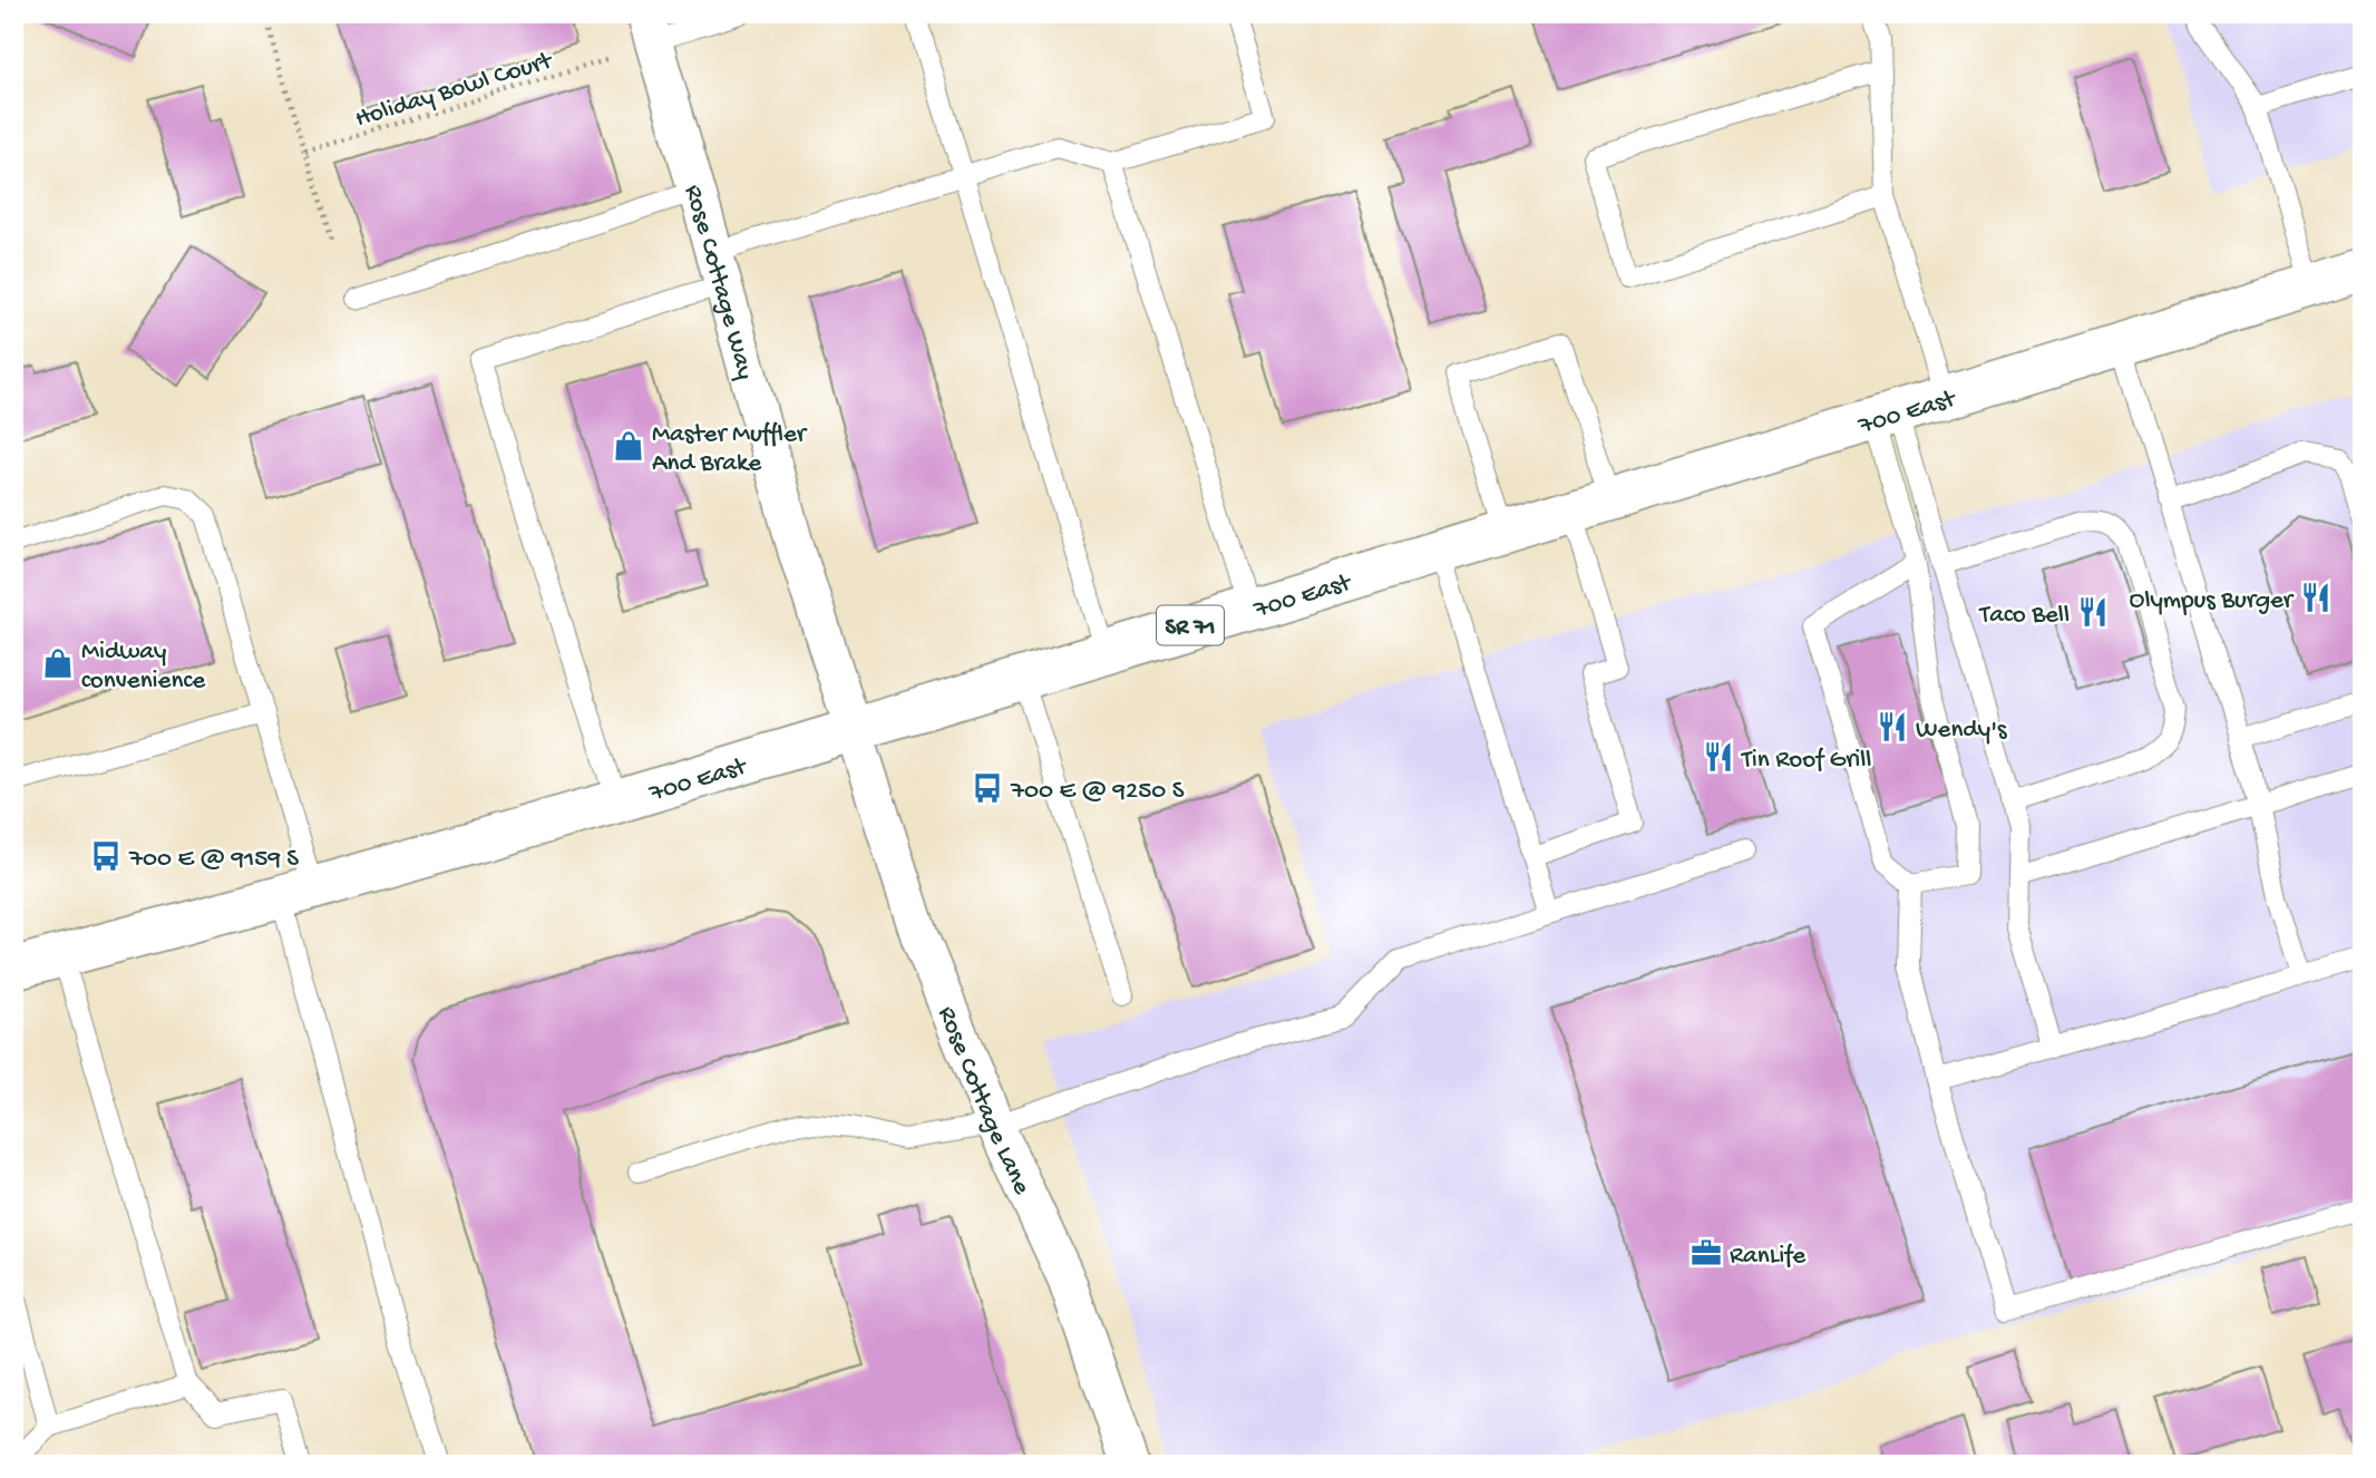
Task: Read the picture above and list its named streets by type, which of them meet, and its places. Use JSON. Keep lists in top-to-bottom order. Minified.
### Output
{"streets":{"main road":["700 East","SR 71"],"street":["Rose Cottage Way","Rose Cottage Lane"],"path":["Holiday Bowl Court"]},"crossings":[["Rose Cottage Way","700 East"],["Rose Cottage Way","Rose Cottage Lane"],["700 East","Rose Cottage Lane"]],"places":{"shop":["Master Muffler And Brake","Midway convenience"],"restaurant":["Olympus Burger","Taco Bell","Wendy's","Tin Roof Grill"],"bus stop":["700 E @ 9250 S","700 E @ 9159 S"],"office":["RanLife"]}}
